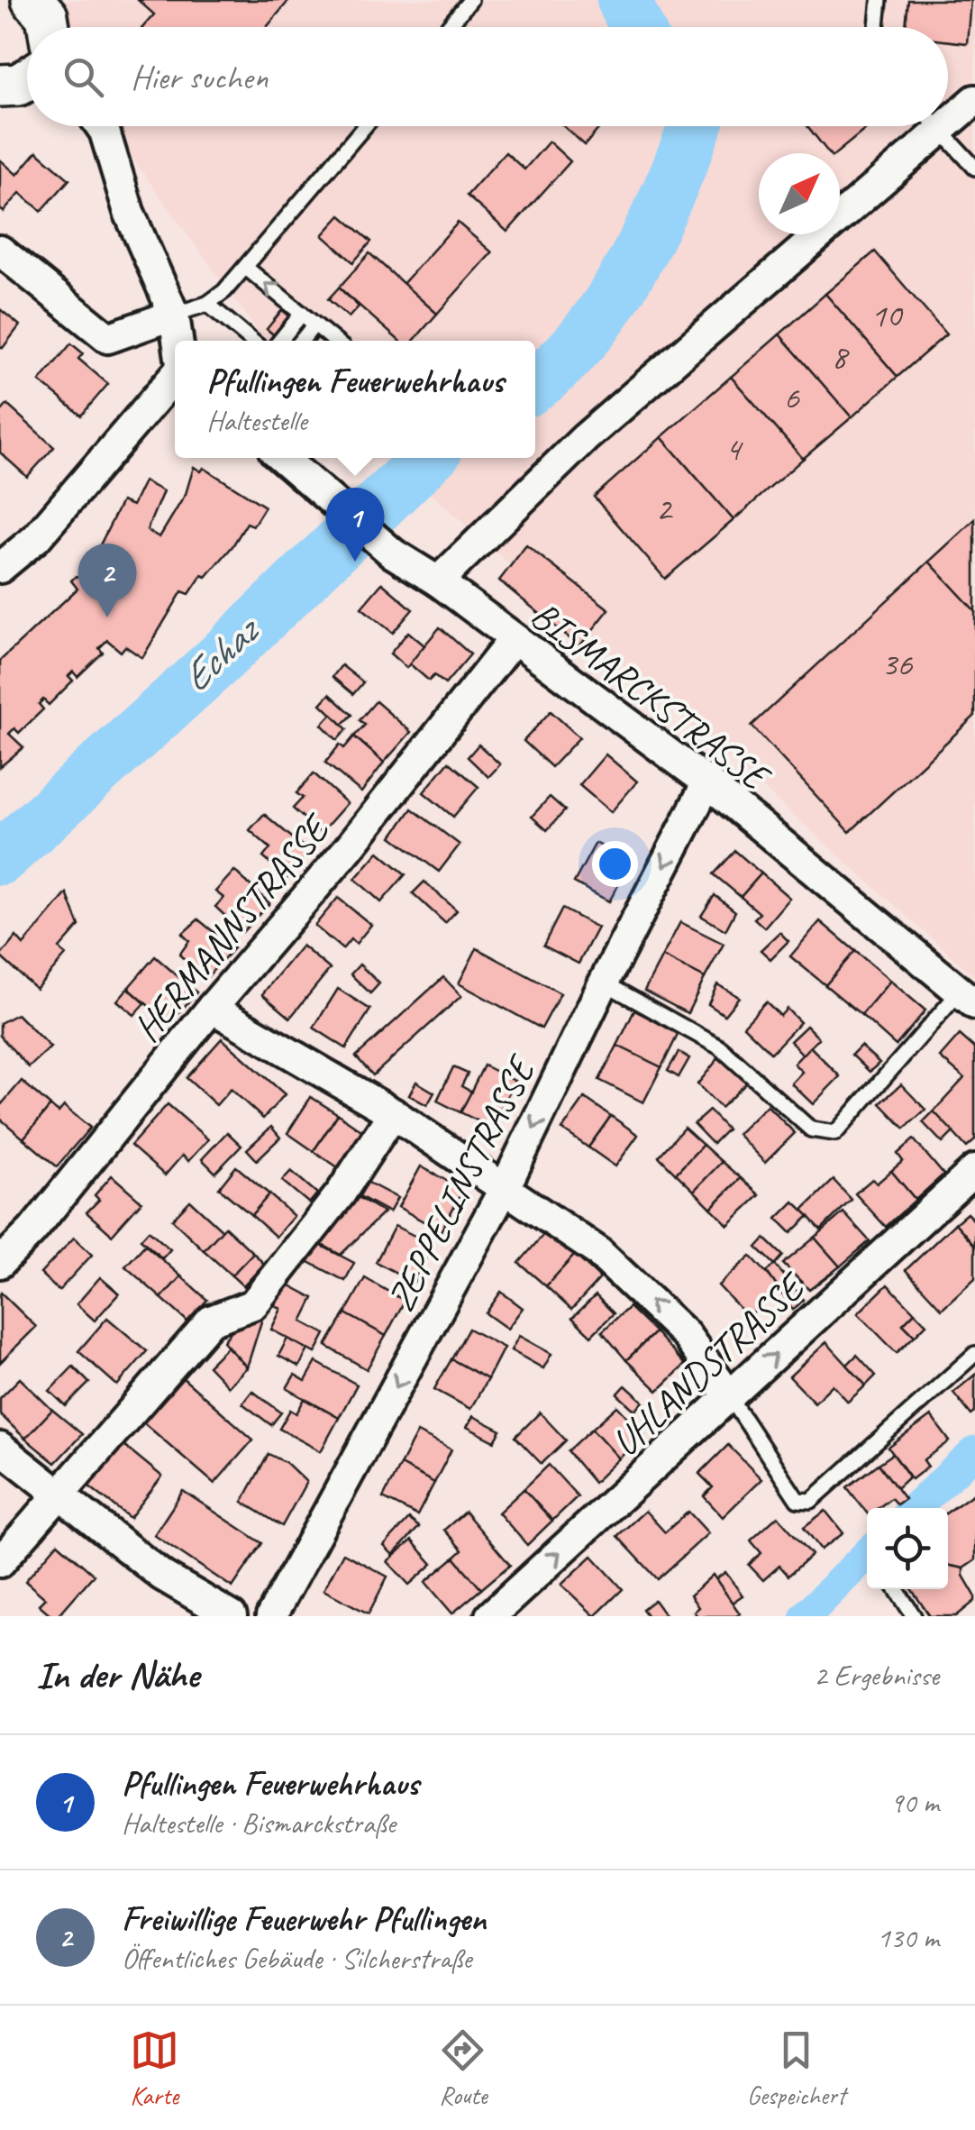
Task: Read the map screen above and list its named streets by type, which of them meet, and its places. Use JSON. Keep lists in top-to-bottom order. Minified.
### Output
{"streets":{"street":["BISMARCKSTRASSE","HERMANNSTRASSE","ZEPPELINSTRASSE","UHLANDSTRASSE"]},"crossings":[["BISMARCKSTRASSE","HERMANNSTRASSE"],["BISMARCKSTRASSE","ZEPPELINSTRASSE"]],"one_way":["UHLANDSTRASSE"],"water":["Echaz"],"house_numbers":["10","8","6","4","2","36"],"north":"top right","page":{"search":"Hier suchen","popup":["Pfullingen Feuerwehrhaus","Haltestelle"],"pins":["1","2"],"heading":["In der Nähe","2 Ergebnisse"],"list":[{"mark":"1","name":"Pfullingen Feuerwehrhaus","note":"Haltestelle · Bismarckstraße","value":"90 m"},{"mark":"2","name":"Freiwillige Feuerwehr Pfullingen","note":"Öffentliches Gebäude · Silcherstraße","value":"130 m"}],"nav":["Karte","Route","Gespeichert"]}}
